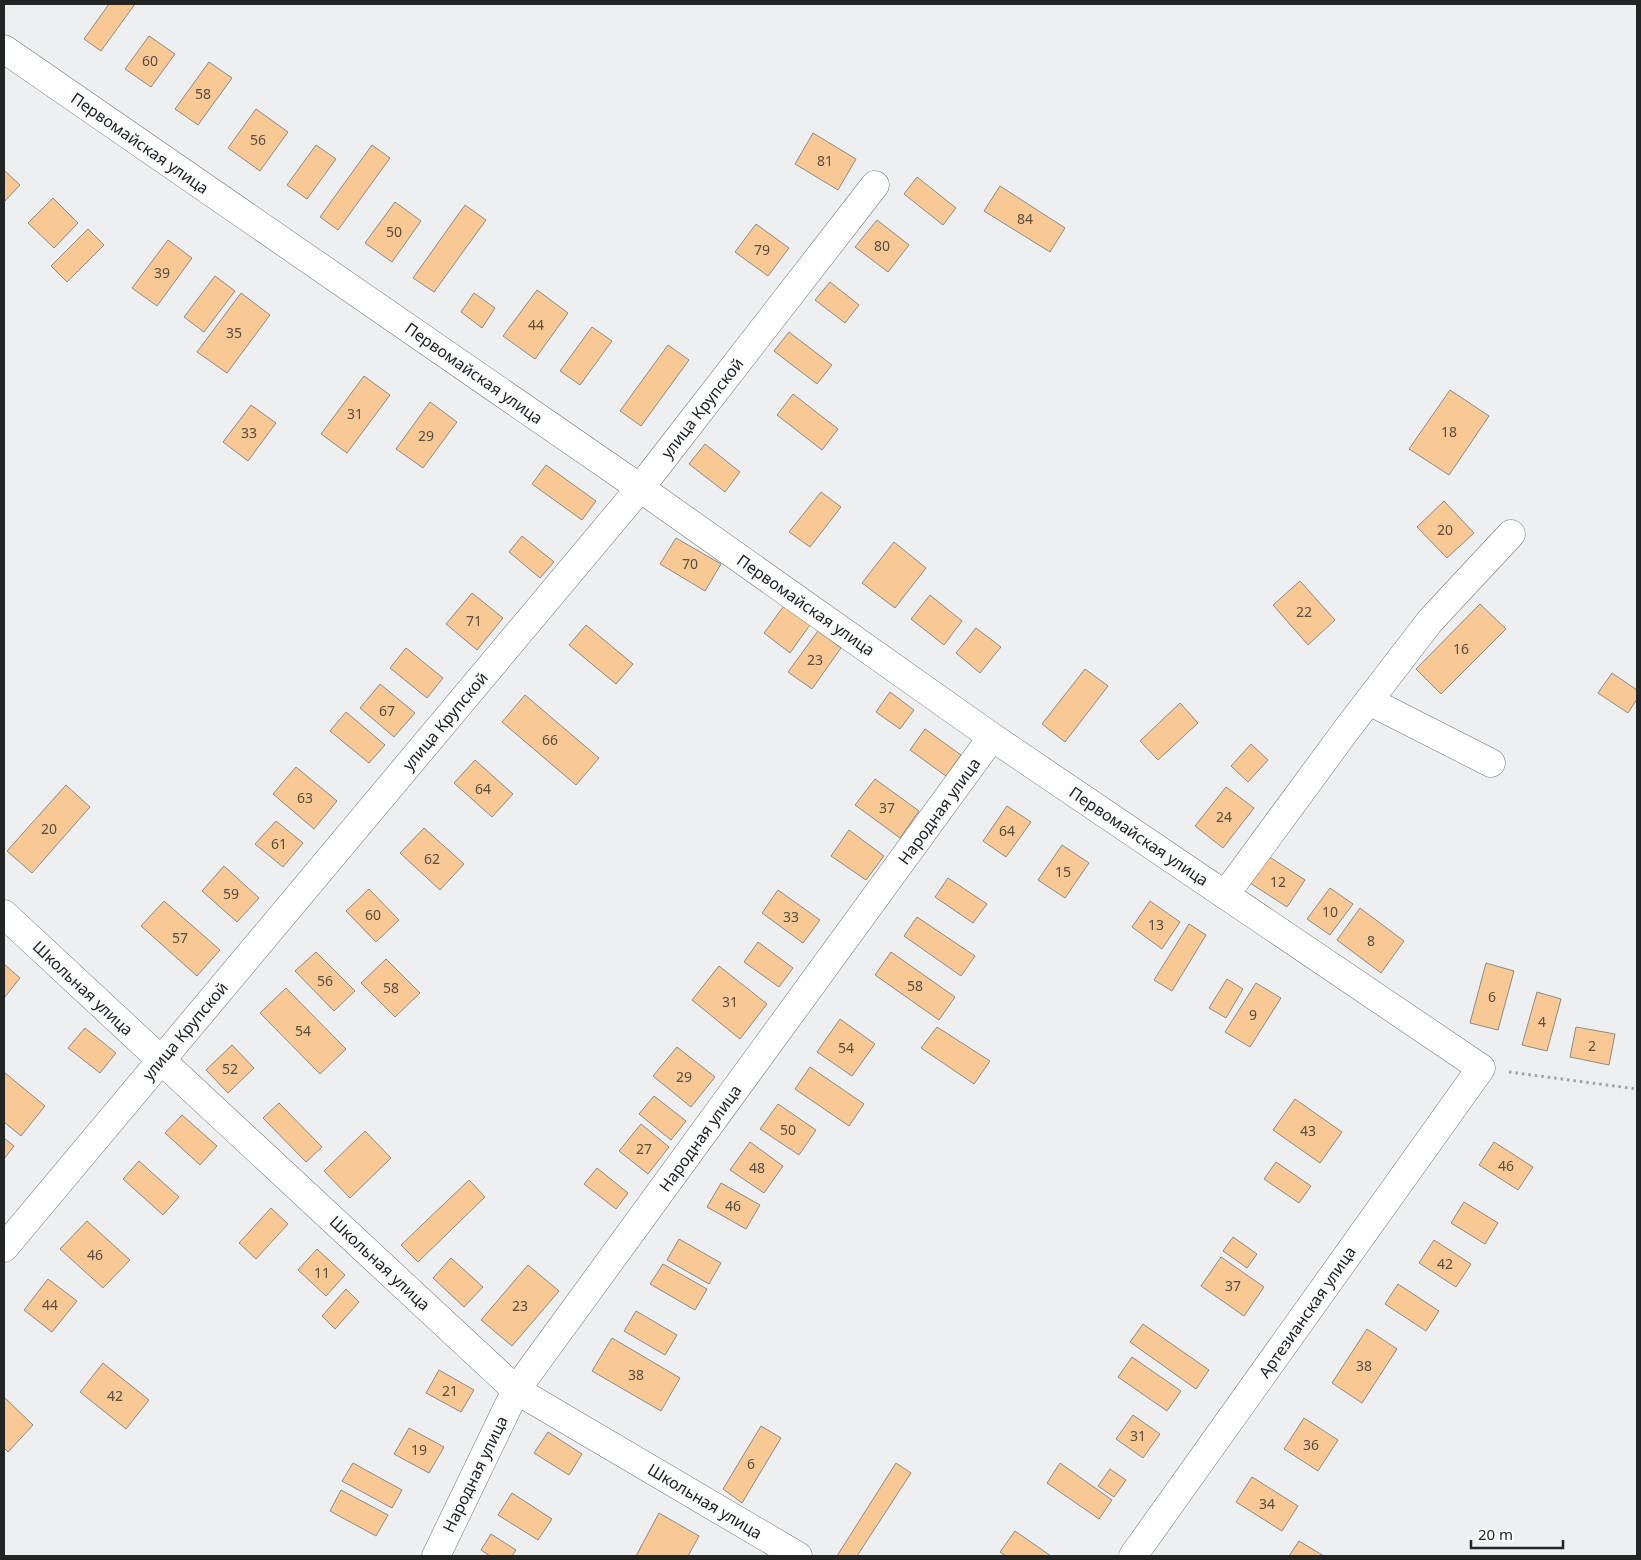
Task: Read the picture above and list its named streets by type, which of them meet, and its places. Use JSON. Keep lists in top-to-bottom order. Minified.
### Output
{"streets":{"street":["Первомайская улица","улица Крупской","Народная улица","Школьная улица","Артезианская улица"]},"crossings":[["Первомайская улица","улица Крупской"],["Первомайская улица","Народная улица"],["Первомайская улица","Артезианская улица"],["улица Крупской","Школьная улица"],["Народная улица","Школьная улица"]],"house_numbers":["60","58","56","81","84","50","80","79","39","44","35","31","18","33","29","20","70","22","71","16","23","67","66","64","63","37","24","20","64","61","62","15","12","59","10","60","33","13","57","8","56","58","58","6","31","9","4","54","2","54","52","29","50","43","27","46","48","46","46","42","11","37","44","23","38","38","21","42","31","36","19","6","34"],"scale_bar":"20 m"}
